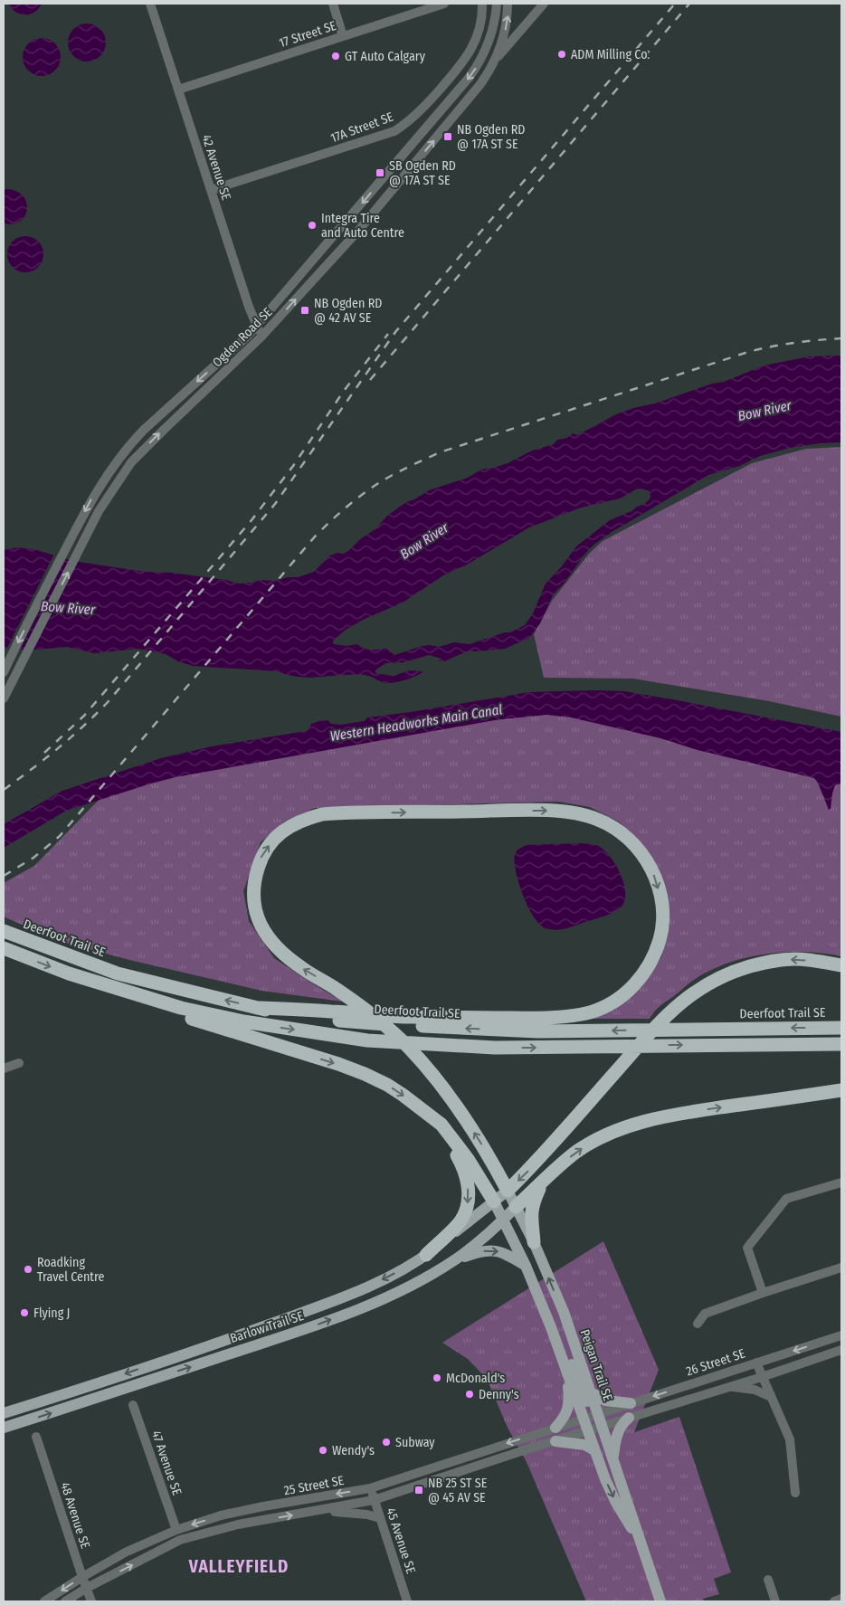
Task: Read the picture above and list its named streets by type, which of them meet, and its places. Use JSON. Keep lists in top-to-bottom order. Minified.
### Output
{"streets":{"highway":["Deerfoot Trail SE"],"main road":["Barlow Trail SE","Peigan Trail SE"],"street":["17 Street SE","17A Street SE","42 Avenue SE","Ogden Road SE","26 Street SE","47 Avenue SE","25 Street SE","48 Avenue SE","45 Avenue SE"]},"crossings":[["17 Street SE","42 Avenue SE"],["17A Street SE","42 Avenue SE"],["42 Avenue SE","Ogden Road SE"],["Barlow Trail SE","Peigan Trail SE"],["26 Street SE","Peigan Trail SE"],["26 Street SE","25 Street SE"],["Peigan Trail SE","25 Street SE"],["47 Avenue SE","25 Street SE"],["25 Street SE","48 Avenue SE"],["25 Street SE","45 Avenue SE"]],"districts":["VALLEYFIELD"],"water":["Bow River","Western Headworks Main Canal"],"places":{"other":["ADM Milling Co.","GT Auto Calgary","Integra Tire and Auto Centre","Roadking Travel Centre","Flying J","McDonald's","Denny's","Subway","Wendy's"],"transit":["NB Ogden RD @ 17A ST SE","SB Ogden RD @ 17A ST SE","NB Ogden RD @ 42 AV SE","NB 25 ST SE @ 45 AV SE"]}}
